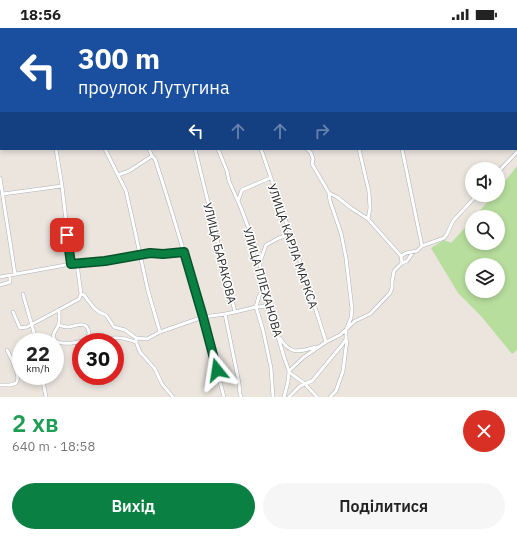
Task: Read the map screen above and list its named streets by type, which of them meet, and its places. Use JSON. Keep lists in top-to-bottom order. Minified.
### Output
{"streets":{"street":["УЛИЦА КАРЛА МАРКСА","УЛИЦА БАРАКОВА","УЛИЦА ПЛЕХАНОВА"]},"page":{"status":"18:56","turn":["300 m","проулок Лутугина"],"speed":"22 km/h","limit":"30","heading":["2 хв","640 m · 18:58"],"buttons":["Вихід","Поділитися"]}}
